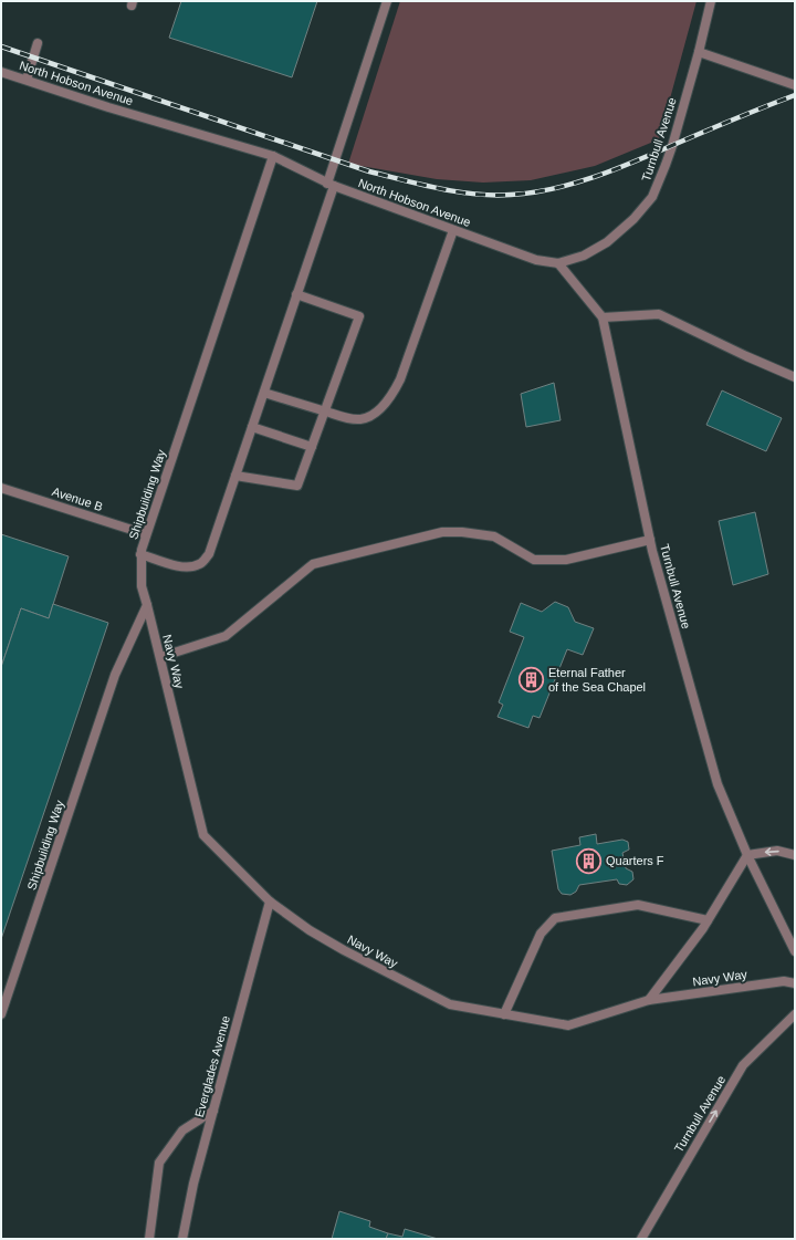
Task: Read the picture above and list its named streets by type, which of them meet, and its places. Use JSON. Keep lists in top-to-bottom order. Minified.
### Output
{"streets":{"street":["North Hobson Avenue","Turnbull Avenue","Shipbuilding Way","Avenue B","Navy Way","Everglades Avenue"]},"crossings":[["North Hobson Avenue","Turnbull Avenue"],["North Hobson Avenue","Shipbuilding Way"],["Shipbuilding Way","Avenue B"],["Shipbuilding Way","Navy Way"],["Navy Way","Everglades Avenue"]],"places":{"building":["Eternal Father of the Sea Chapel","Quarters F"]}}
